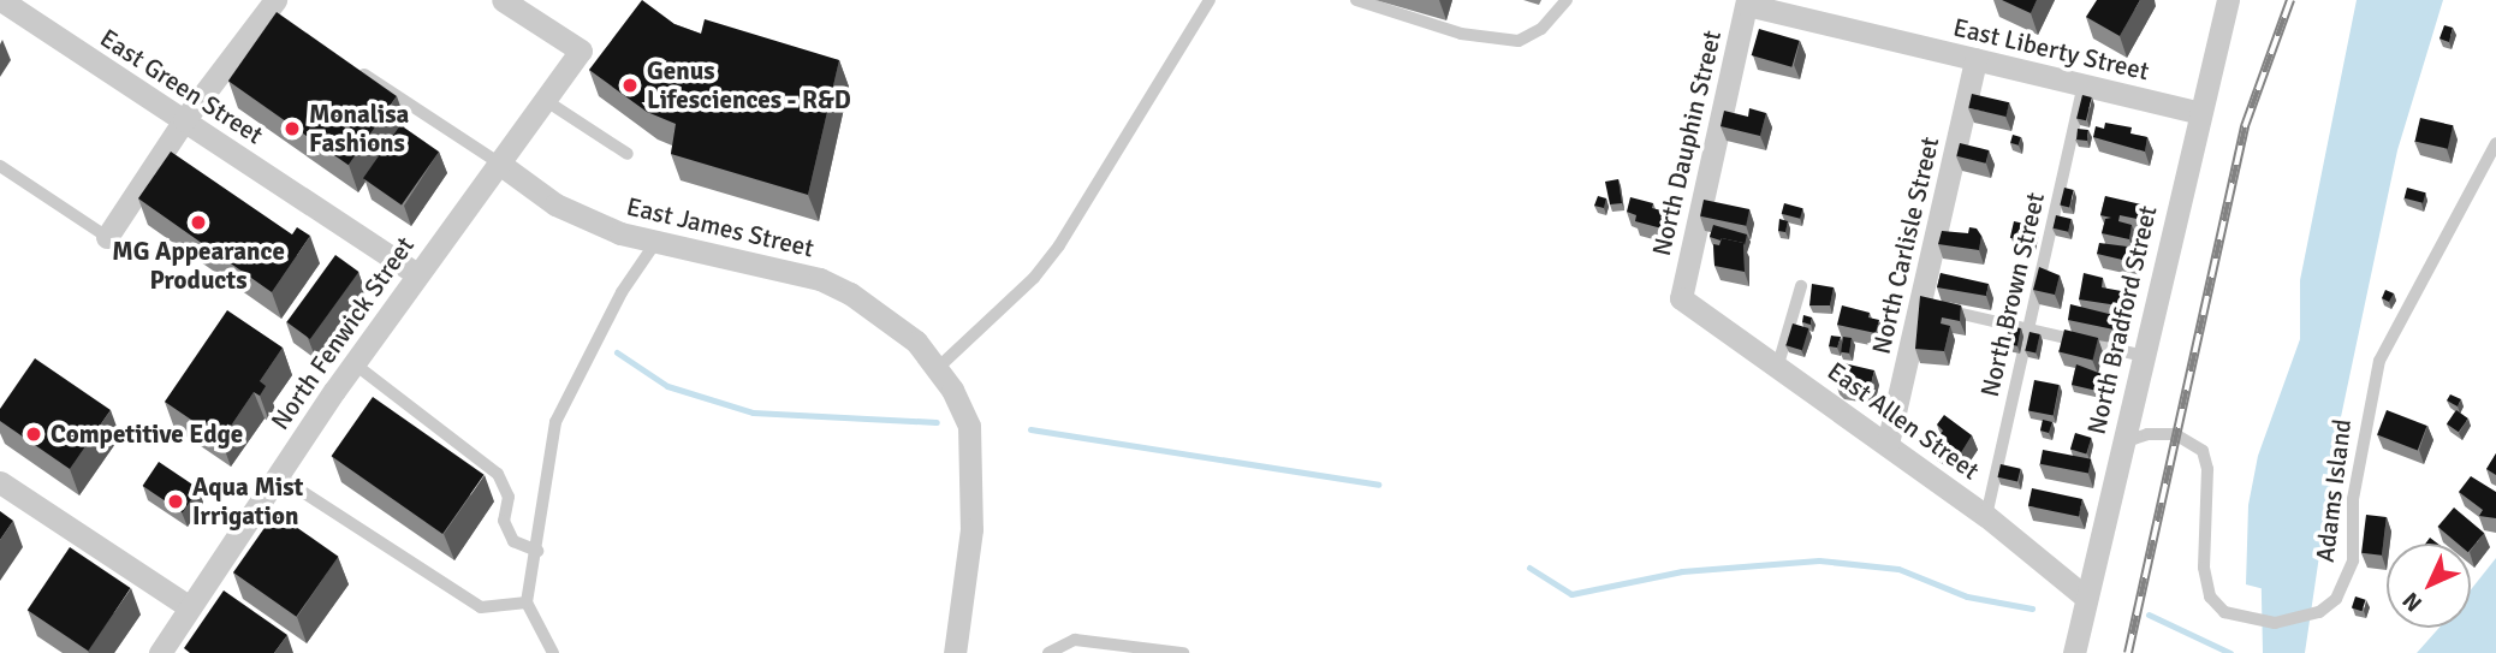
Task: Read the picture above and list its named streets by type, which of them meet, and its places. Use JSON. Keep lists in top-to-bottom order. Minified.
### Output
{"streets":{"street":["East Liberty Street","East Green Street","North Dauphin Street","East James Street","North Carlisle Street","North Bradford Street","North Fenwick Street","East Allen Street"],"lane":["North Brown Street","Adams Island"]},"crossings":[["East Liberty Street","North Dauphin Street"],["East Liberty Street","North Carlisle Street"],["East Liberty Street","North Brown Street"],["East Liberty Street","North Bradford Street"],["East Green Street","North Fenwick Street"],["North Dauphin Street","East Allen Street"],["East James Street","North Fenwick Street"],["North Carlisle Street","East Allen Street"],["North Brown Street","East Allen Street"],["North Bradford Street","East Allen Street"],["North Bradford Street","Adams Island"]],"places":["Genus Lifesciences - R&D","Monalisa Fashions","MG Appearance Products","Competitive Edge","Aqua Mist Irrigation"],"north":"bottom left"}
